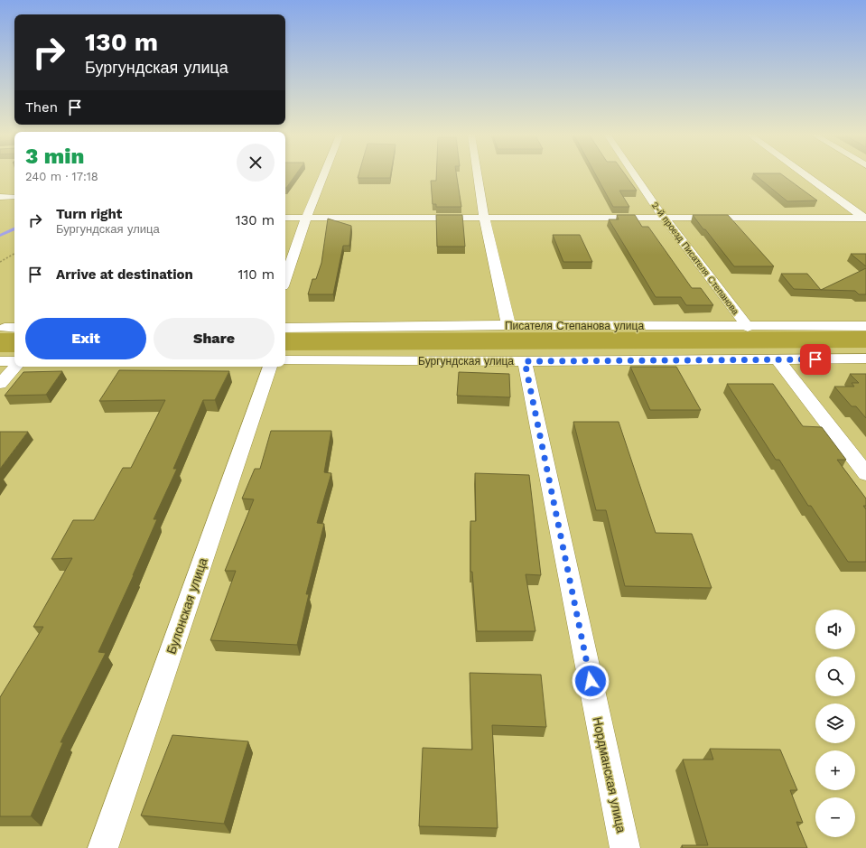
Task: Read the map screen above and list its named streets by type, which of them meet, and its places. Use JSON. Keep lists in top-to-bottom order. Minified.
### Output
{"streets":{"street":["2-й проезд Писателя Степанова","Писателя Степанова улица","Бургундская улица","Булонская улица","Нордманская улица"]},"crossings":[["2-й проезд Писателя Степанова","Писателя Степанова улица"],["Бургундская улица","Нордманская улица"]],"page":{"turn":["130 m","Бургундская улица"],"then":"Then","heading":["3 min","240 m · 17:18"],"list":[{"name":"Turn right","note":"Бургундская улица","value":"130 m"},{"name":"Arrive at destination","value":"110 m"}],"buttons":["Exit","Share"],"map_buttons":["+","−"]}}
